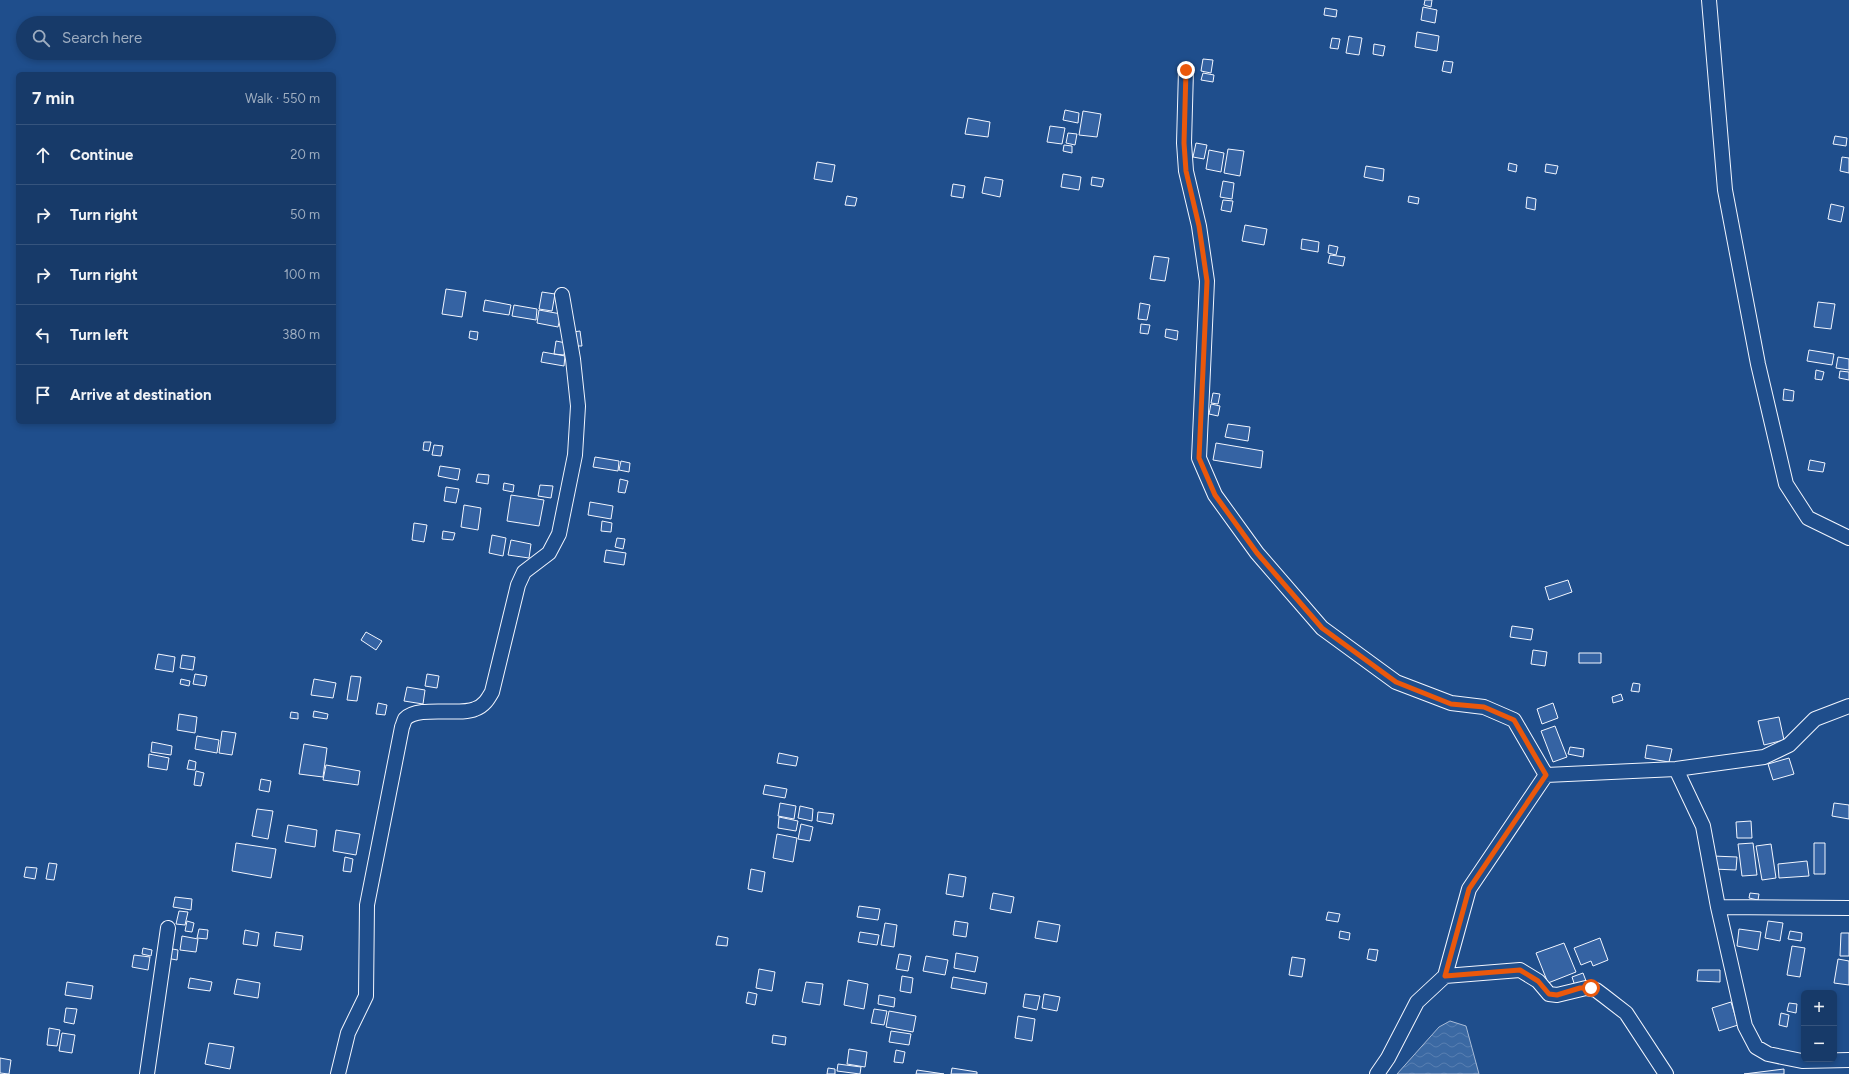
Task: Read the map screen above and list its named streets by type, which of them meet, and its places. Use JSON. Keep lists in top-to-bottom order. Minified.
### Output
{"page":{"search":"Search here","heading":["7 min","Walk · 550 m"],"list":[["Continue","20 m"],["Turn right","50 m"],["Turn right","100 m"],["Turn left","380 m"],"Arrive at destination"],"map_buttons":["+","−"]}}
